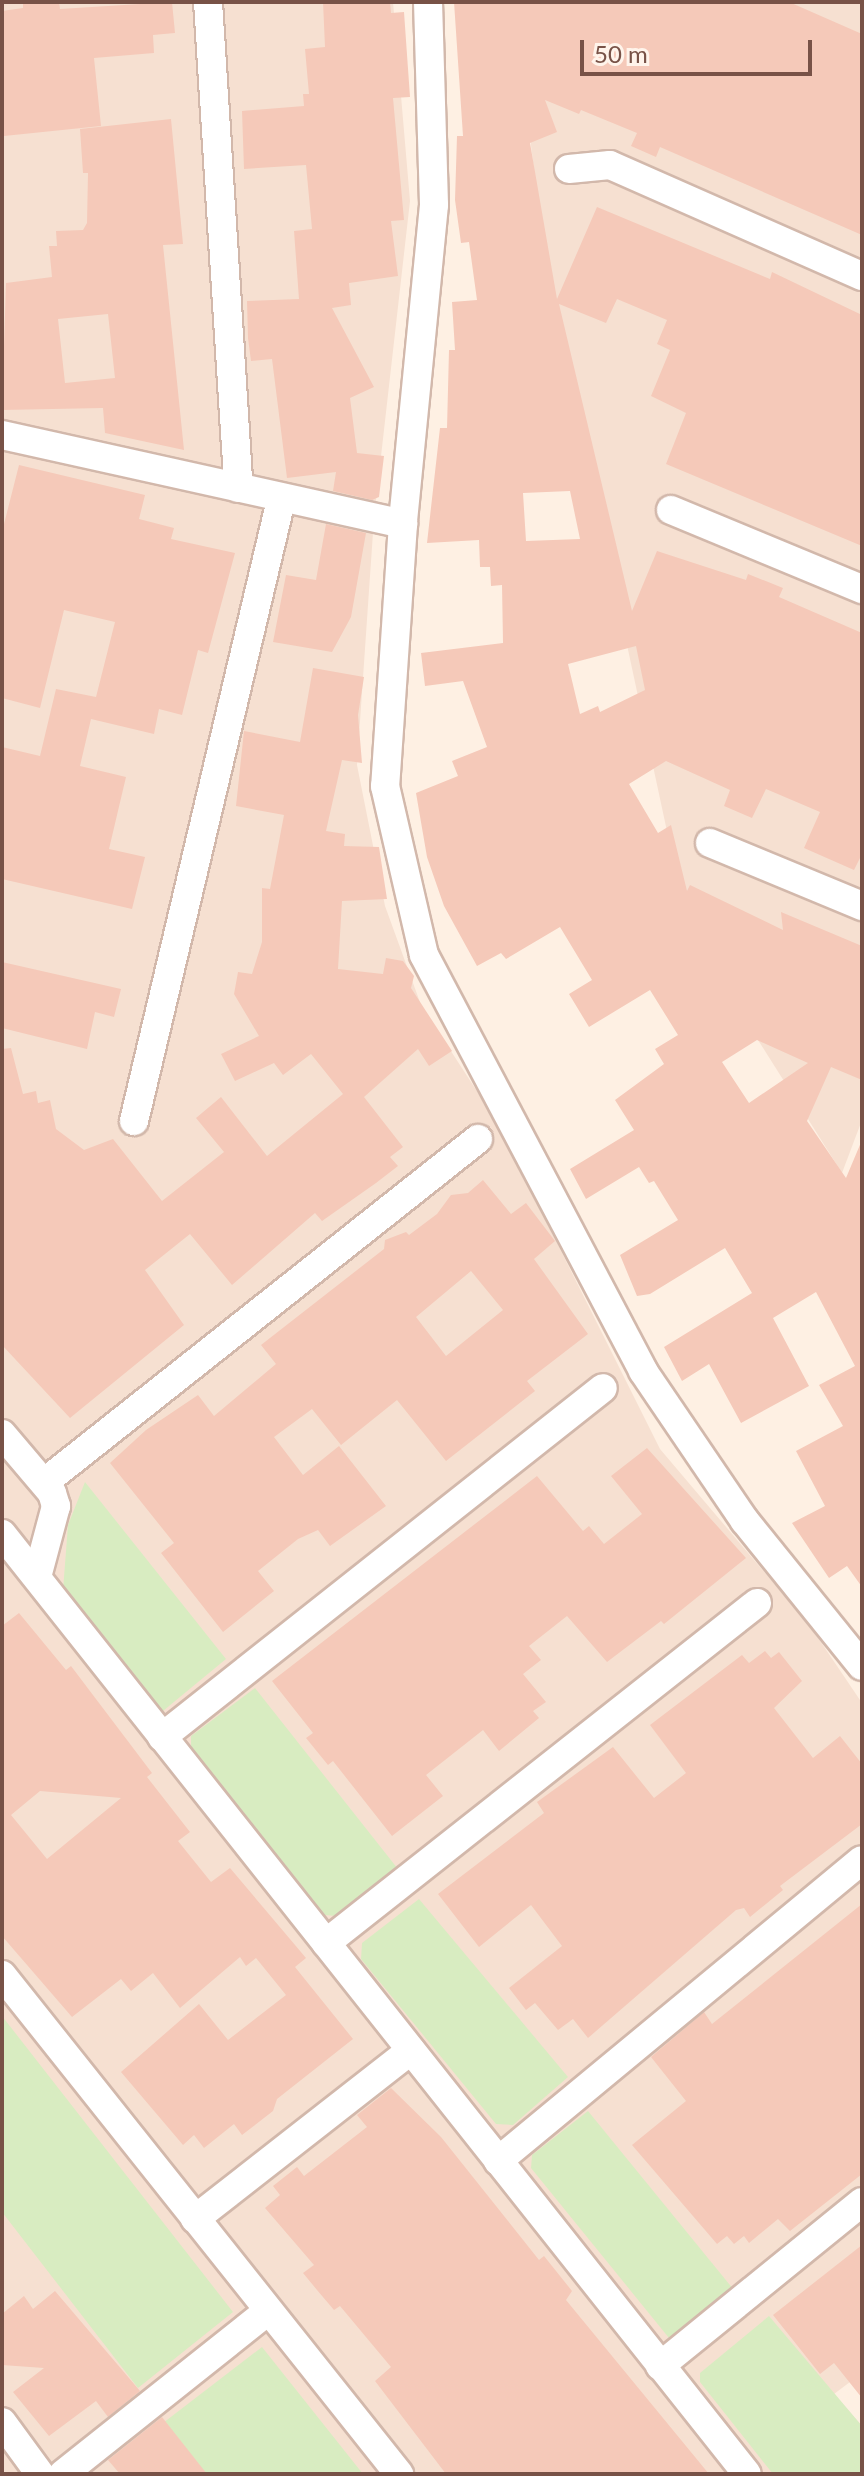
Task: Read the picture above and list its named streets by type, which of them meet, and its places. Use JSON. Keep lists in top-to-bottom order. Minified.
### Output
{"scale_bar":"50 m"}
